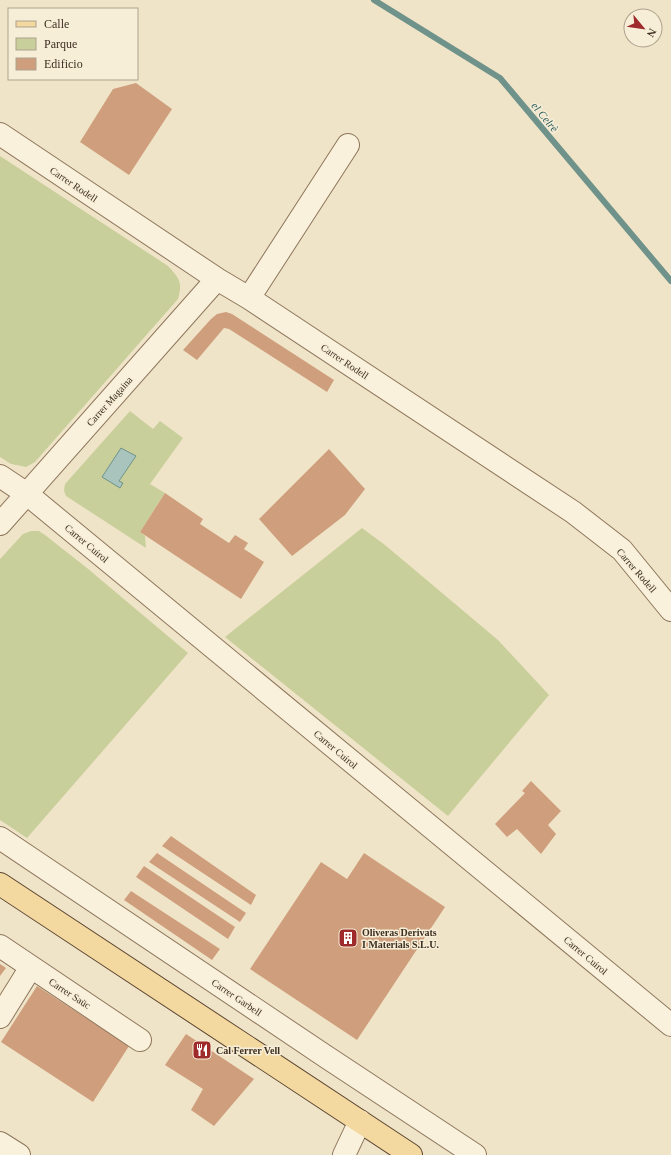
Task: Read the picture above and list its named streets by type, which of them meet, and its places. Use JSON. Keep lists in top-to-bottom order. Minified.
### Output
{"streets":{"street":["Carrer Rodell","Carrer Magaina","Carrer Cuirol","Carrer Saüc","Carrer Garbell"]},"crossings":[["Carrer Rodell","Carrer Magaina"],["Carrer Magaina","Carrer Cuirol"]],"water":["el Celrè"],"places":{"building":["Oliveras Derivats I Materials S.L.U."],"restaurant":["Cal Ferrer Vell"]},"legend":["Calle","Parque","Edificio"],"north":"bottom right"}
